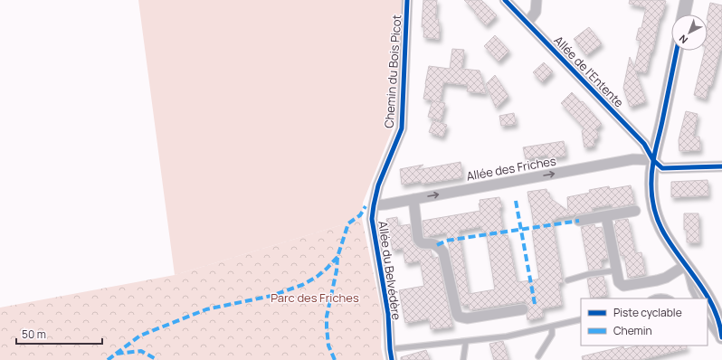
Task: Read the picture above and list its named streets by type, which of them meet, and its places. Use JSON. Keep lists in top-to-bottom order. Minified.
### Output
{"streets":{"street":["Chemin du Bois Picot","Allée de l'Entente","Allée des Friches","Allée du Belvédère"]},"crossings":[["Chemin du Bois Picot","Allée des Friches"],["Chemin du Bois Picot","Allée du Belvédère"],["Allée de l'Entente","Allée des Friches"],["Allée des Friches","Allée du Belvédère"]],"one_way":["Allée des Friches"],"parks":["Parc des Friches"],"legend":["Piste cyclable","Chemin"],"scale_bar":"50 m","north":"bottom left"}
